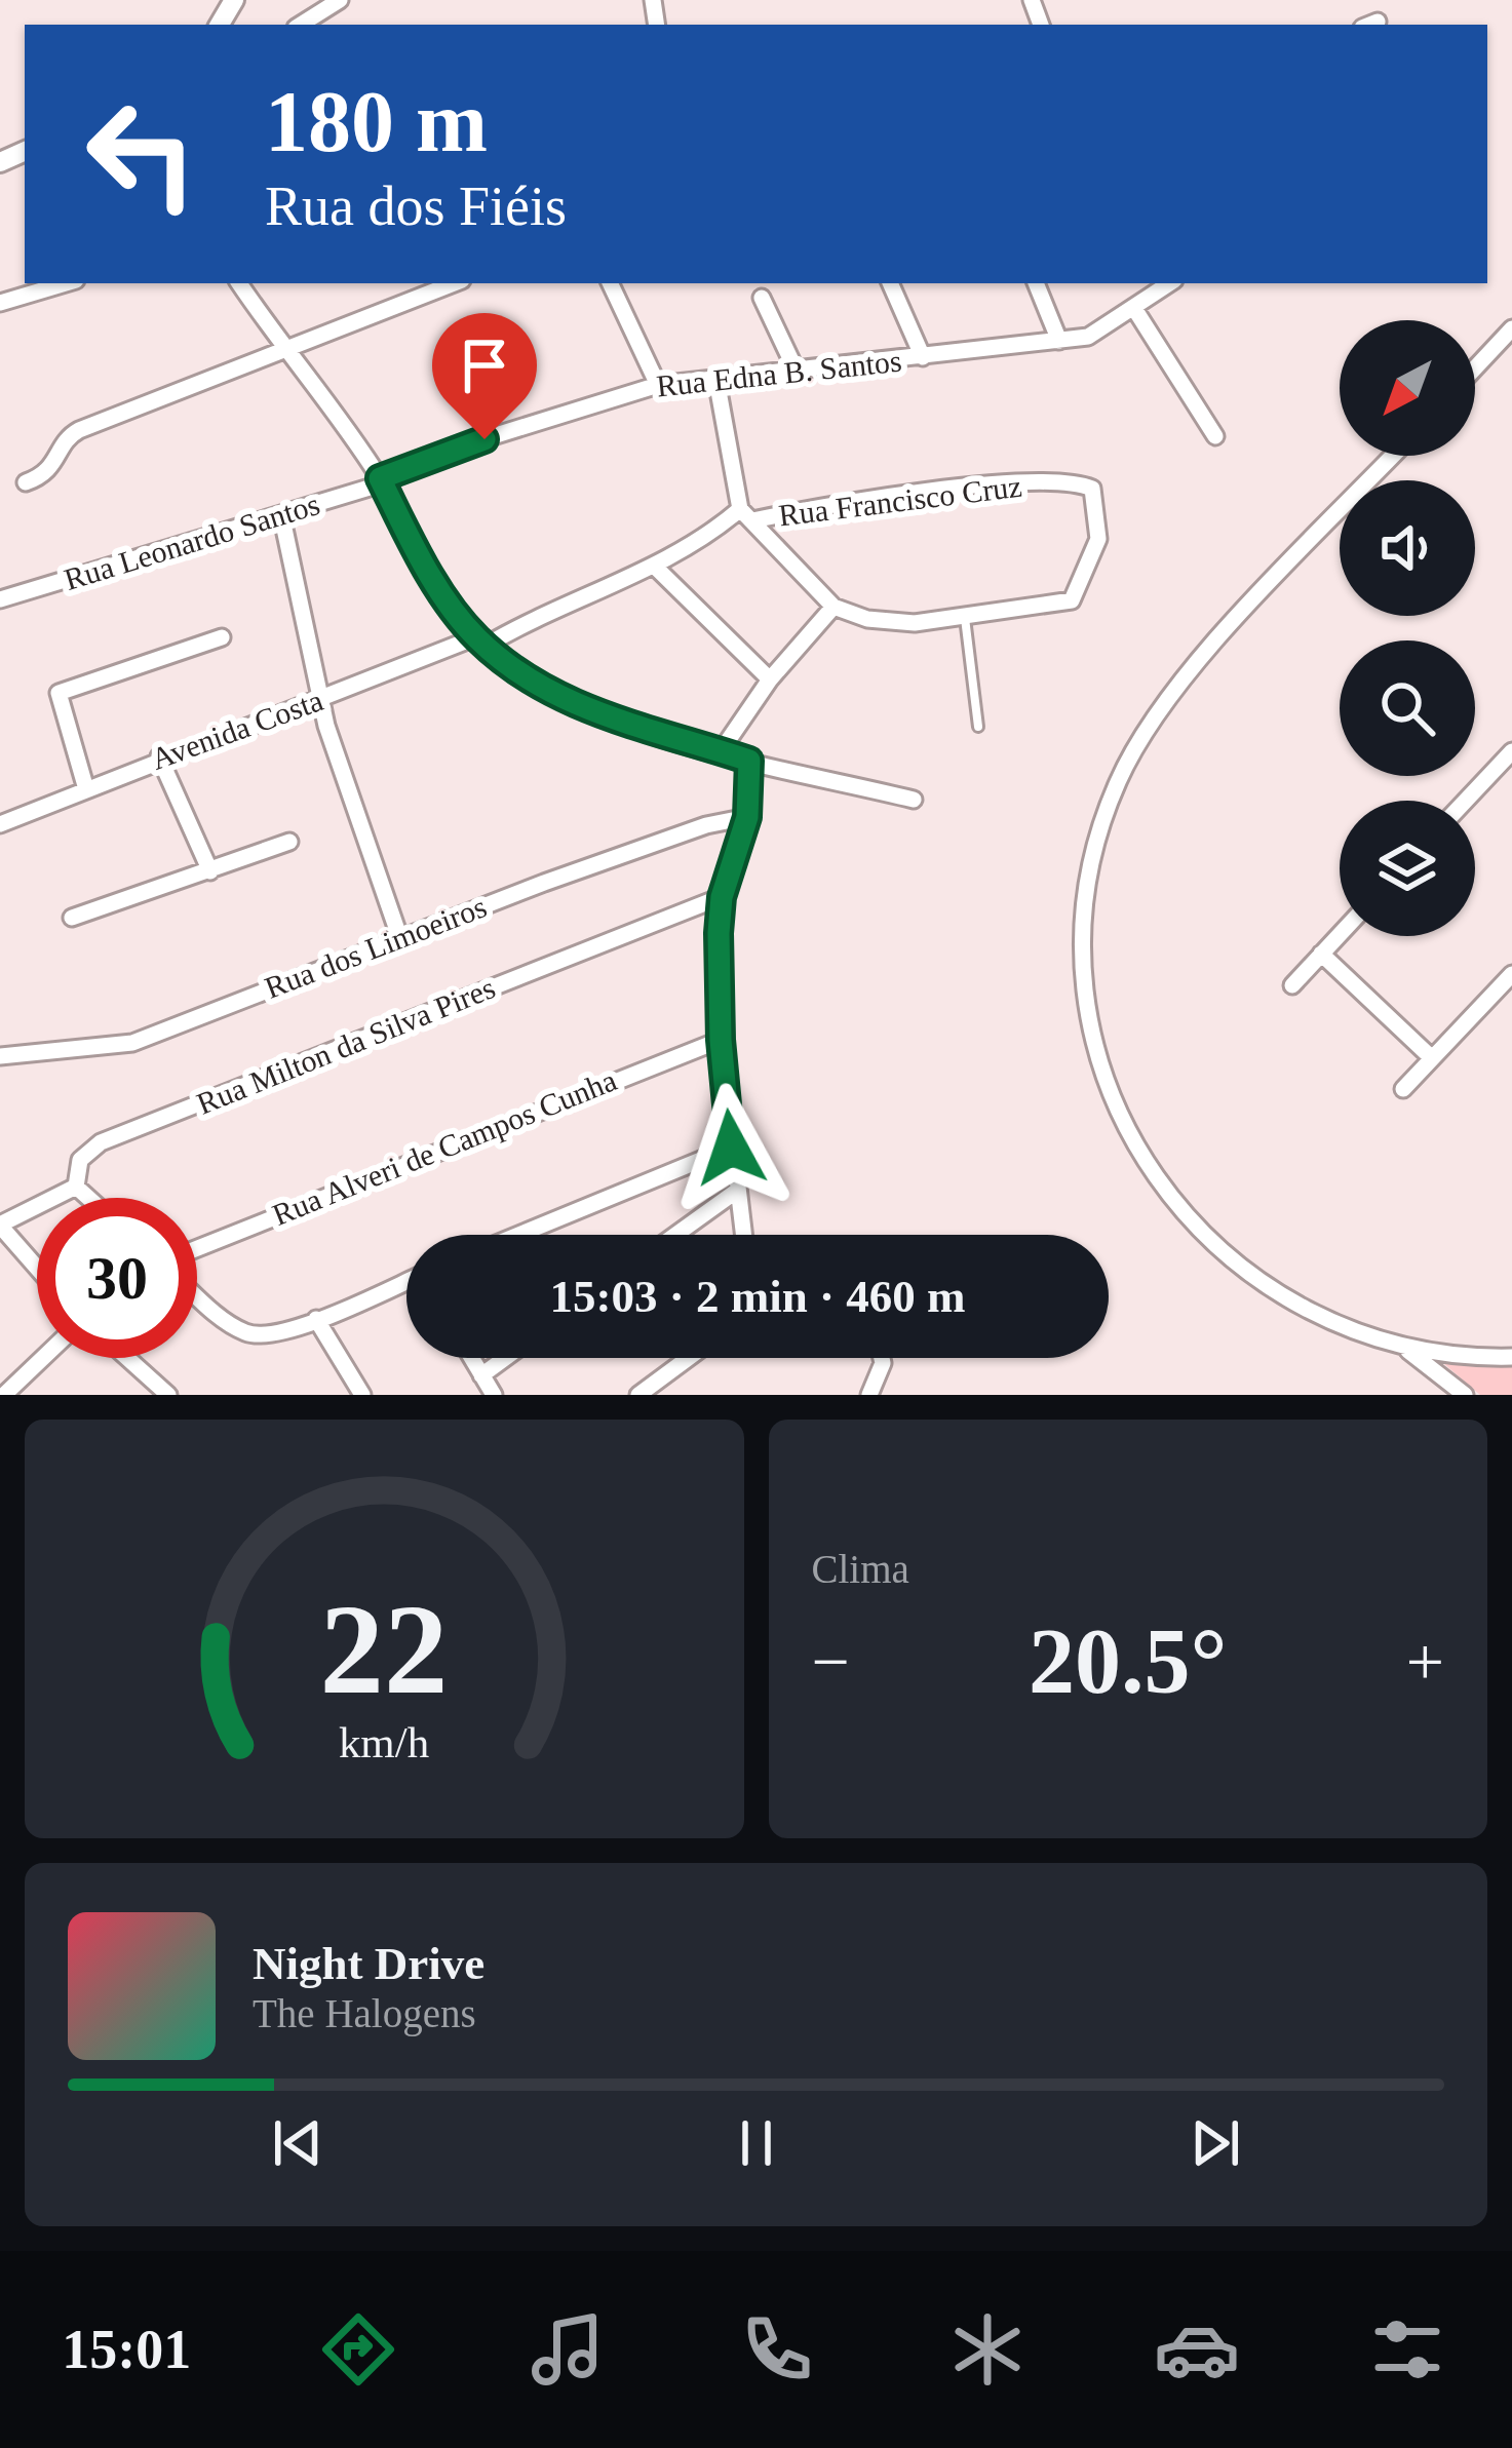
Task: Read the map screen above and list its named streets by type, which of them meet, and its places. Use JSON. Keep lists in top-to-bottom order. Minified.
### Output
{"streets":{"street":["Rua Edna B. Santos","Rua Francisco Cruz","Rua Leonardo Santos","Avenida Costa","Rua dos Limoeiros","Rua Milton da Silva Pires","Rua Alveri de Campos Cunha"]},"crossings":[["Rua Edna B. Santos","Rua Leonardo Santos"],["Rua Francisco Cruz","Avenida Costa"]],"north":"bottom left","page":{"turn":["180 m","Rua dos Fiéis"],"limit":"30","trip":"15:03 · 2 min · 460 m","tile":"Clima","heat":["−","20.5°","+"],"song":["Night Drive","The Halogens"],"tabs":"15:01","gauge":["22","km/h"]}}
